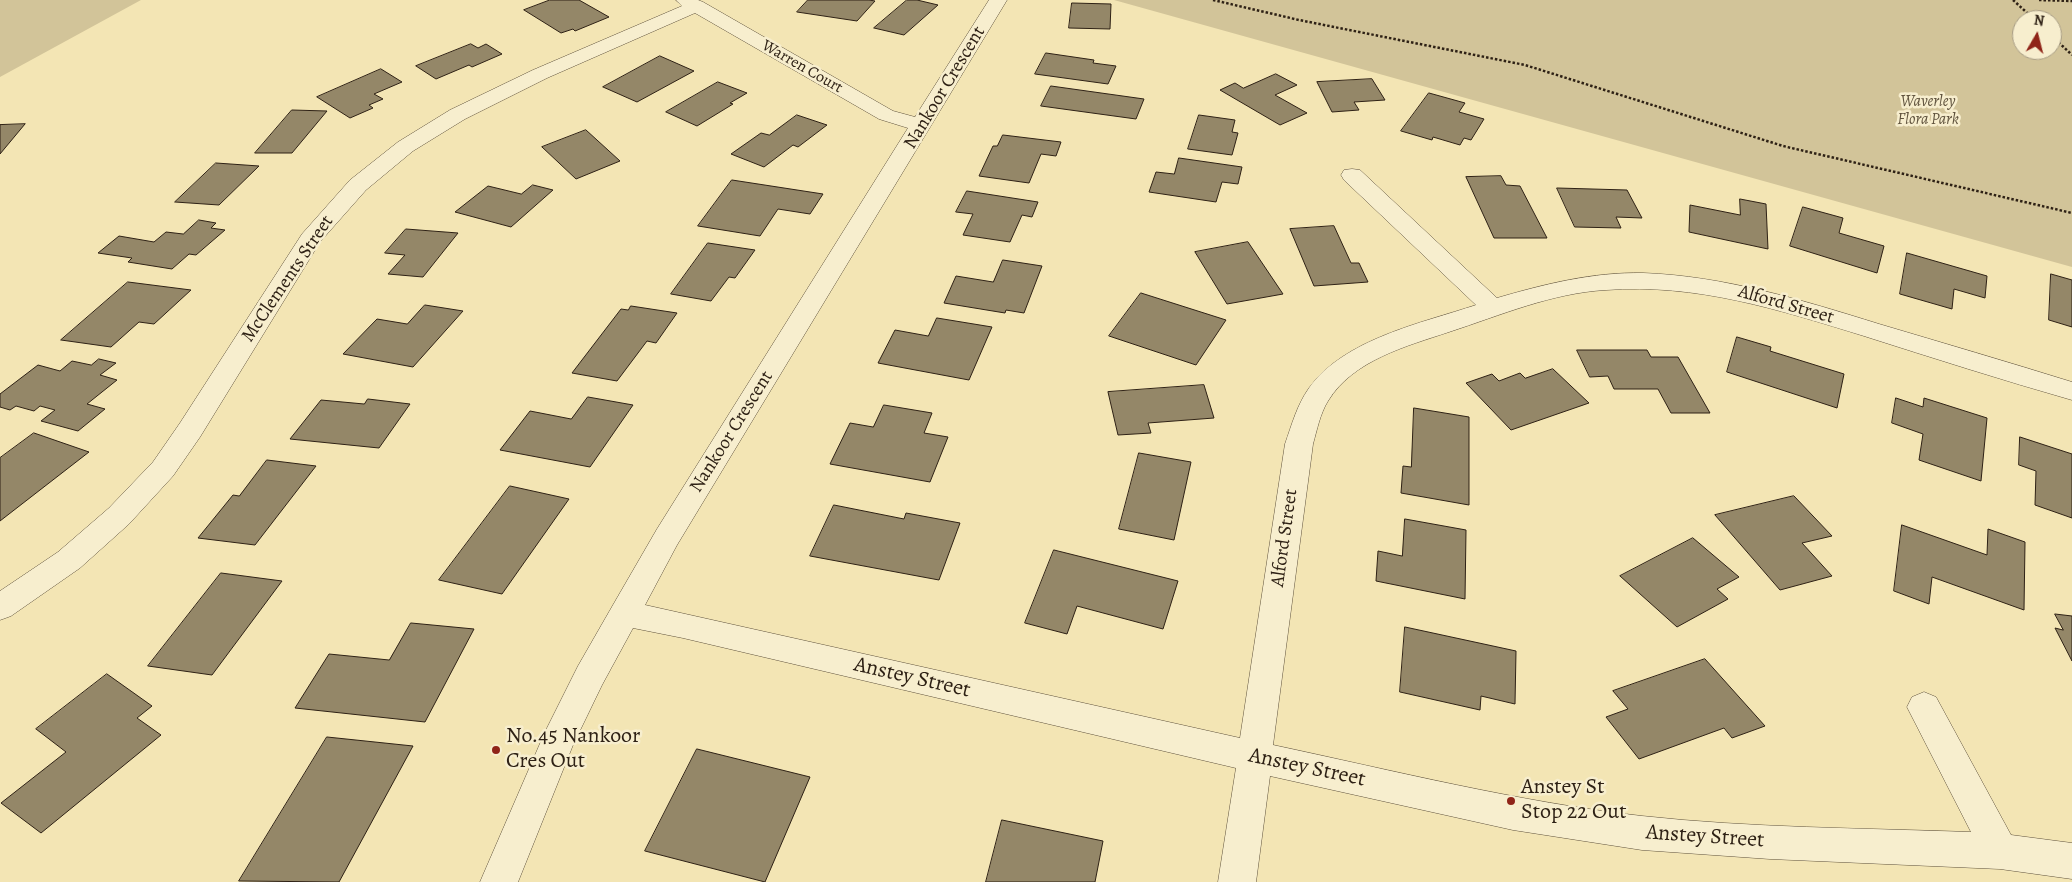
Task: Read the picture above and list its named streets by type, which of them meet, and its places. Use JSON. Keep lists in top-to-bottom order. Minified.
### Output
{"streets":{"street":["Warren Court","Nankoor Crescent","McClements Street","Alford Street","Anstey Street"]},"crossings":[["Warren Court","Nankoor Crescent"],["Warren Court","McClements Street"],["Nankoor Crescent","Anstey Street"],["Alford Street","Anstey Street"]],"parks":["Waverley Flora Park"],"places":["No.45 Nankoor Cres Out","Anstey St Stop 22 Out"],"north":"top"}
